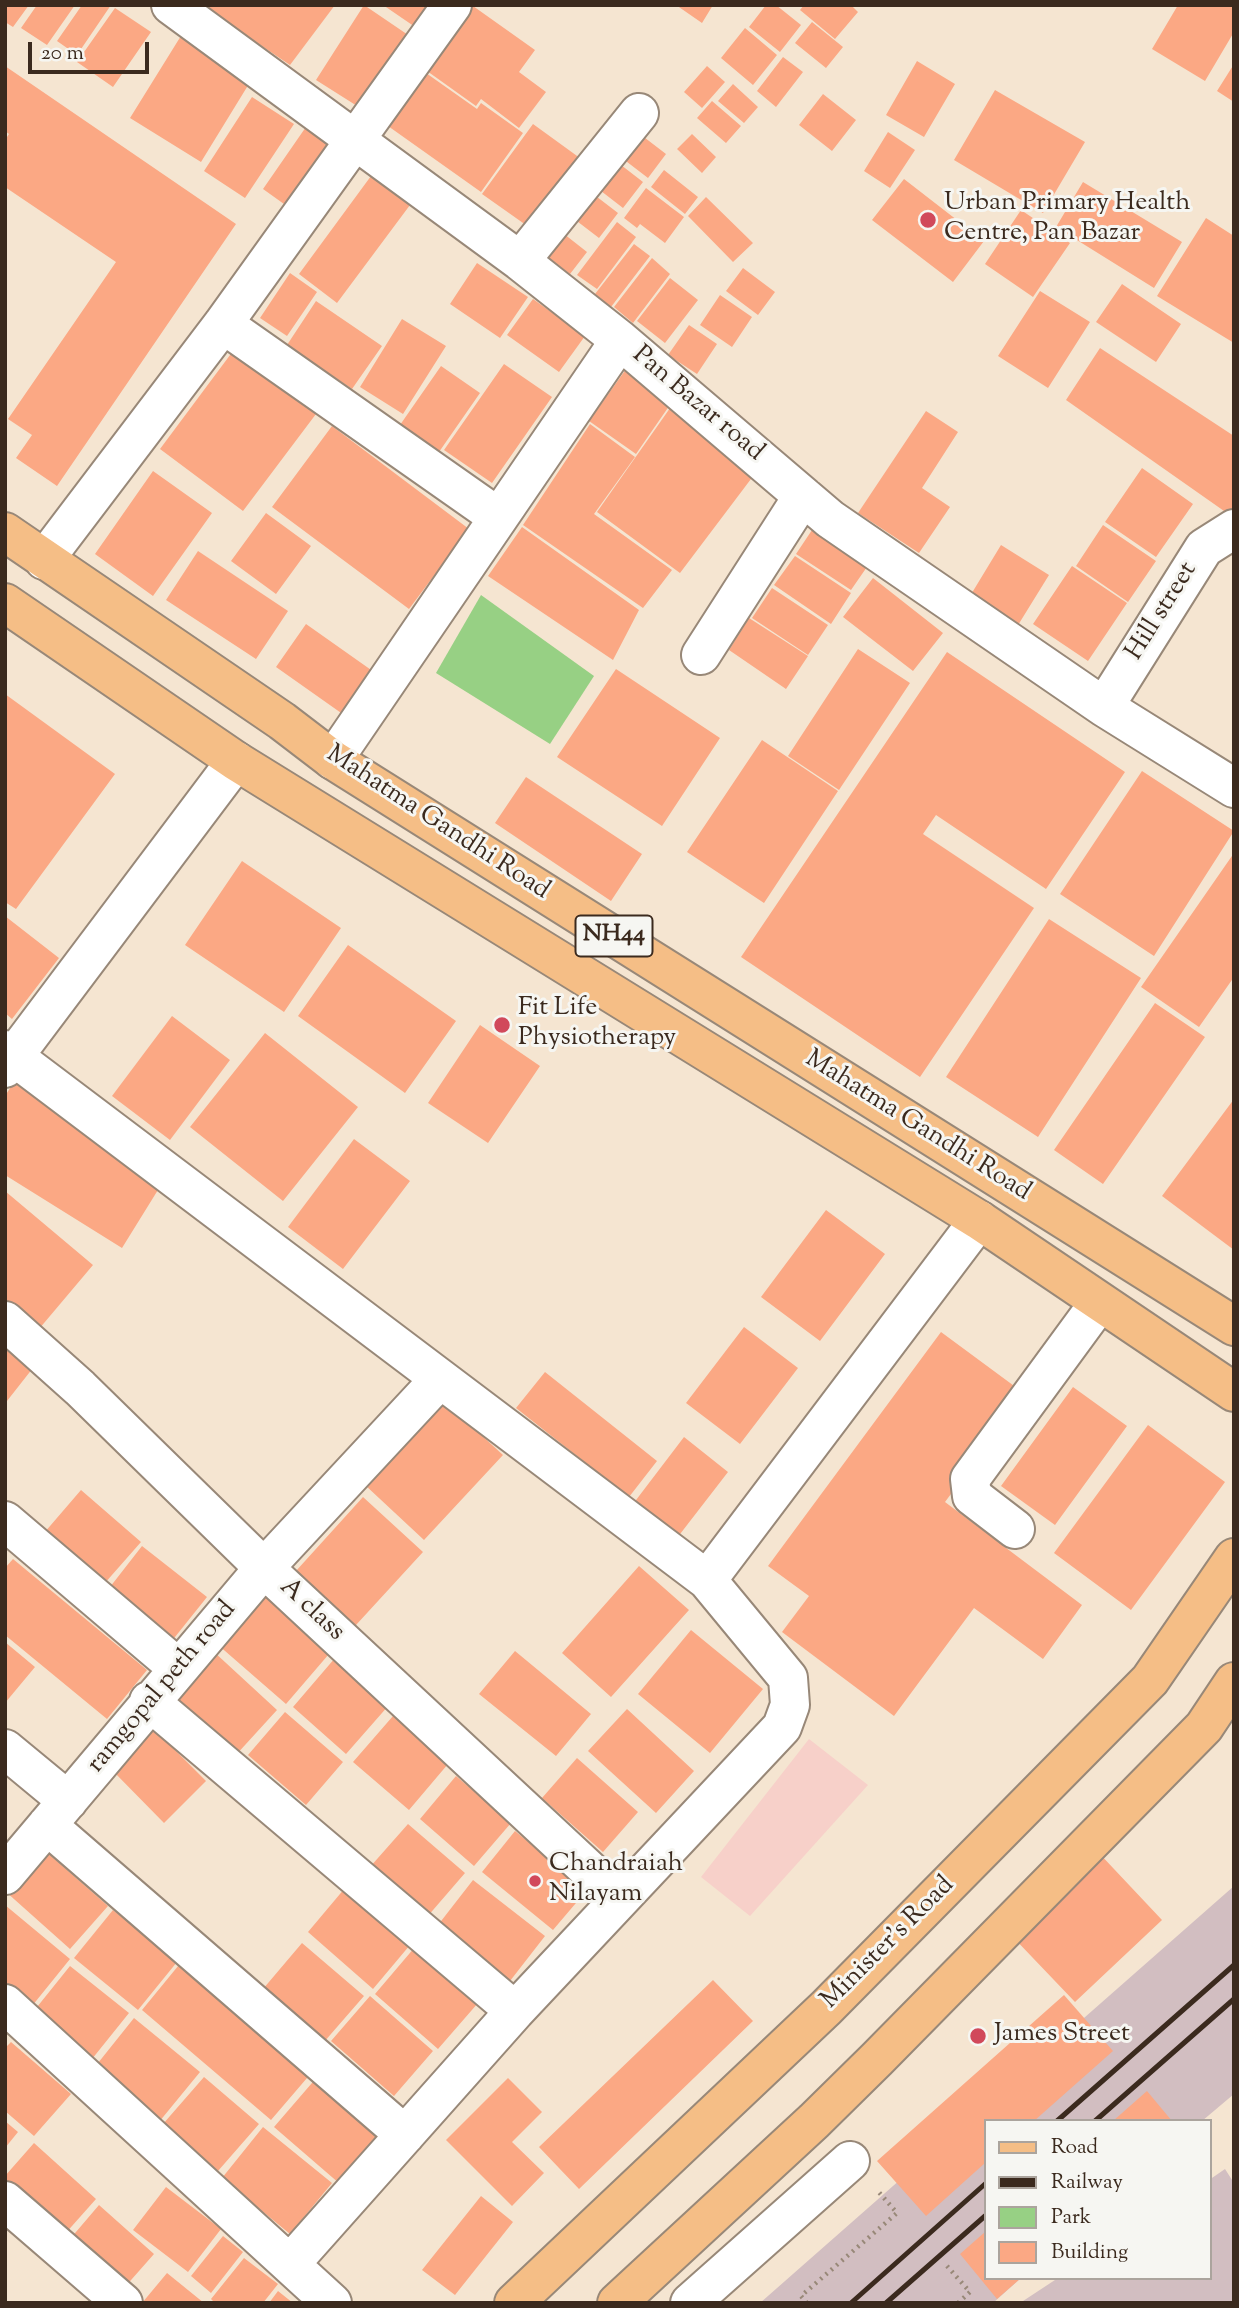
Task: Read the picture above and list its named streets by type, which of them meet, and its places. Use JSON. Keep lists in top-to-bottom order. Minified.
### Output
{"streets":{"main road":["Mahatma Gandhi Road","NH44","Minister's Road"],"street":["Pan Bazar road","Hill street","A class","ramgopal peth road"]},"crossings":[["Pan Bazar road","Hill street"],["A class","ramgopal peth road"]],"places":["Urban Primary Health Centre, Pan Bazar","Fit Life Physiotherapy","Chandraiah Nilayam","James Street"],"legend":["Road","Railway","Park","Building"],"scale_bar":"20 m"}
